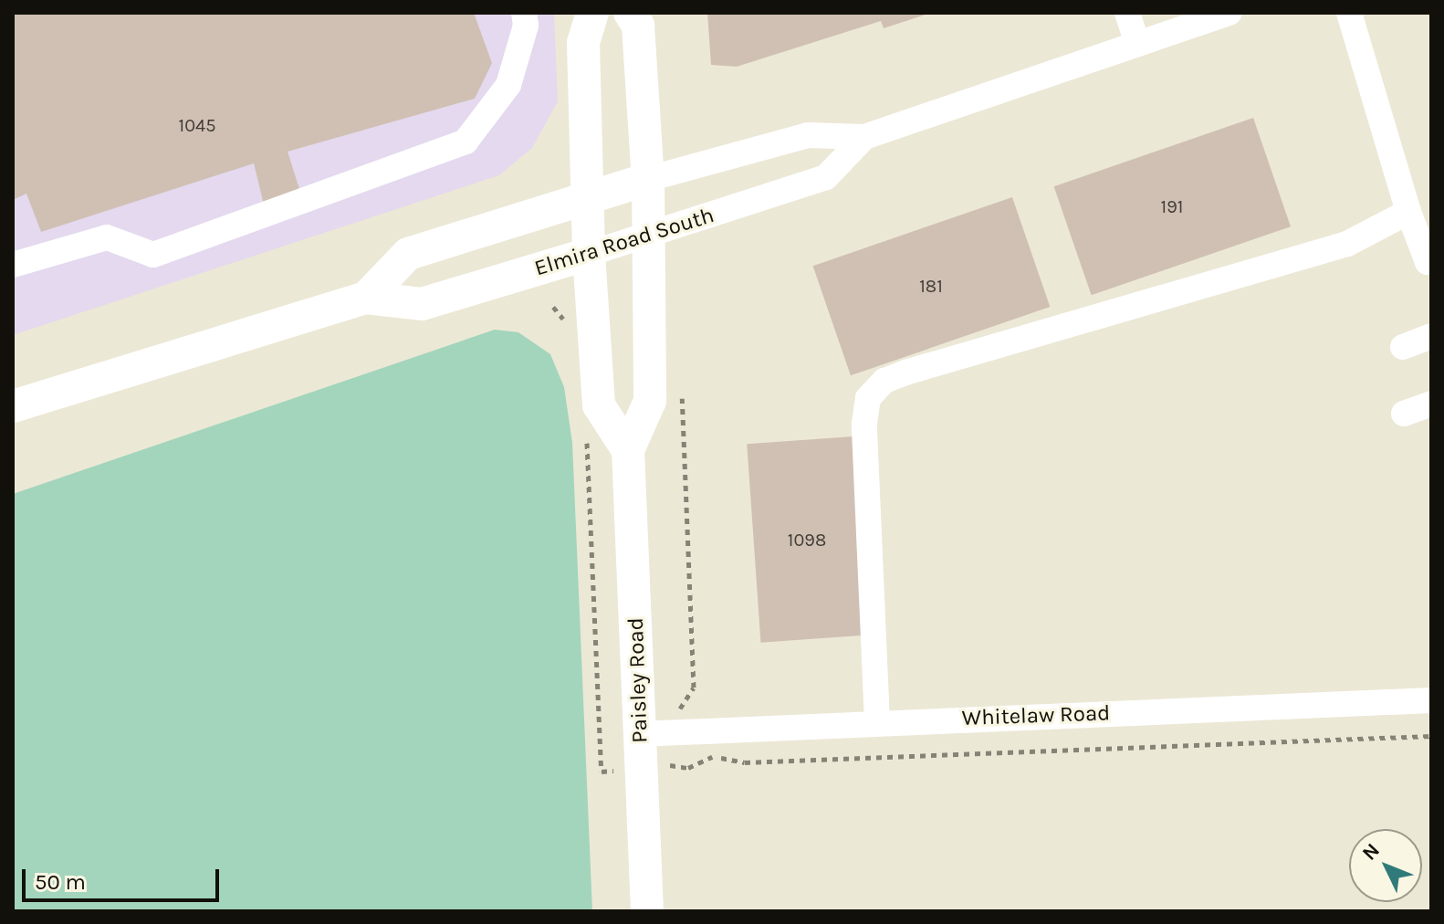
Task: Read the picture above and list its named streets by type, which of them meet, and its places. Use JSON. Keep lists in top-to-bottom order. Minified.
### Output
{"streets":{"main road":["Elmira Road South","Paisley Road"],"street":["Whitelaw Road"]},"crossings":[["Elmira Road South","Paisley Road"],["Paisley Road","Whitelaw Road"]],"house_numbers":["1045","191","181","1098"],"scale_bar":"50 m","north":"top left"}
